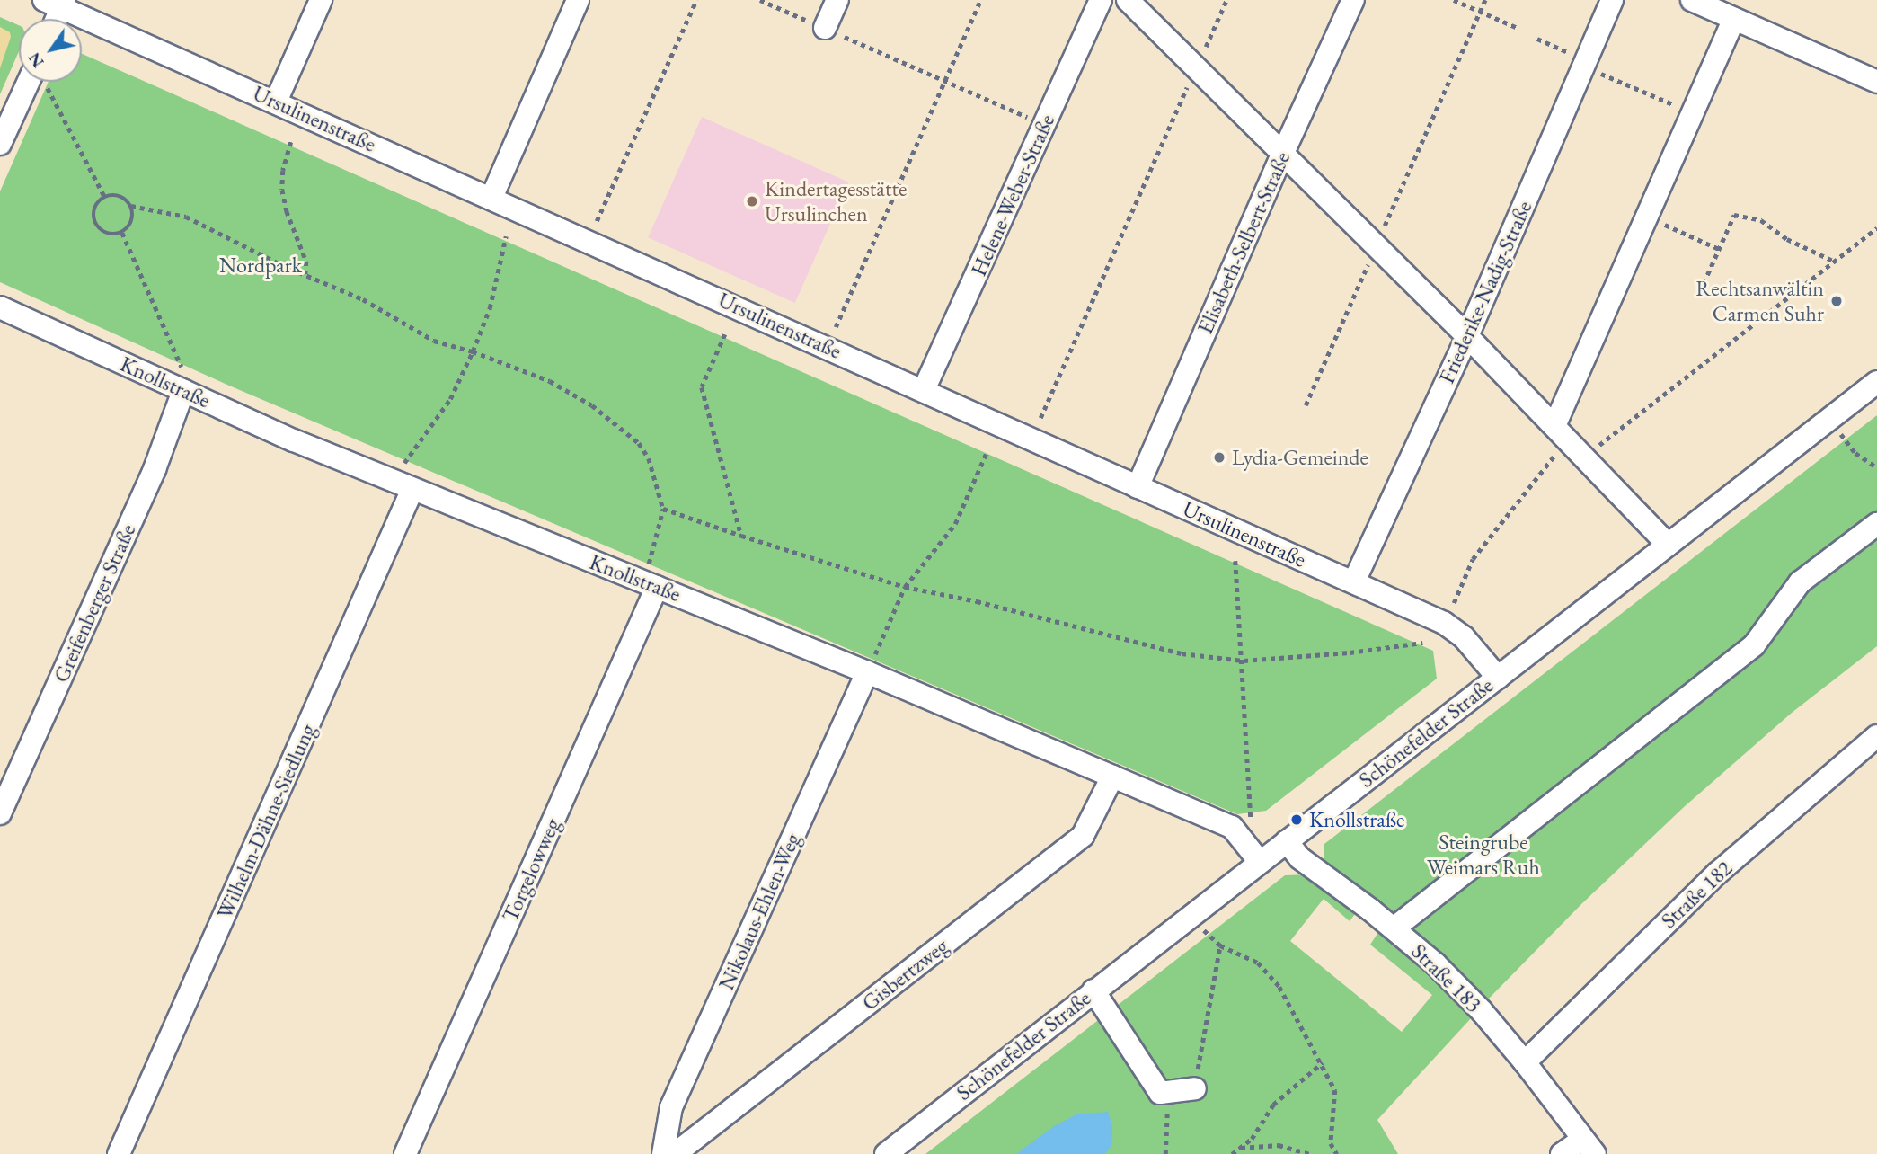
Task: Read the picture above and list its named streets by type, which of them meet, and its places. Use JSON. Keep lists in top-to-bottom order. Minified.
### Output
{"streets":{"street":["Ursulinenstraße","Helene-Weber-Straße","Elisabeth-Selbert-Straße","Friederike-Nadig-Straße","Knollstraße","Greifenberger Straße","Schönefelder Straße","Wilhelm-Dähne-Siedlung","Torgelowweg","Straße 182","Nikolaus-Ehlen-Weg","Gisbertzweg","Straße 183"]},"crossings":[["Ursulinenstraße","Helene-Weber-Straße"],["Ursulinenstraße","Elisabeth-Selbert-Straße"],["Ursulinenstraße","Friederike-Nadig-Straße"],["Ursulinenstraße","Schönefelder Straße"],["Knollstraße","Greifenberger Straße"],["Knollstraße","Schönefelder Straße"],["Knollstraße","Wilhelm-Dähne-Siedlung"],["Knollstraße","Torgelowweg"],["Knollstraße","Nikolaus-Ehlen-Weg"],["Knollstraße","Gisbertzweg"],["Schönefelder Straße","Straße 183"],["Straße 182","Straße 183"]],"parks":["Nordpark","Steingrube Weimars Ruh"],"places":["Kindertagesstätte Ursulinchen","Rechtsanwältin Carmen Suhr","Lydia-Gemeinde","Knollstraße"],"north":"bottom left"}
